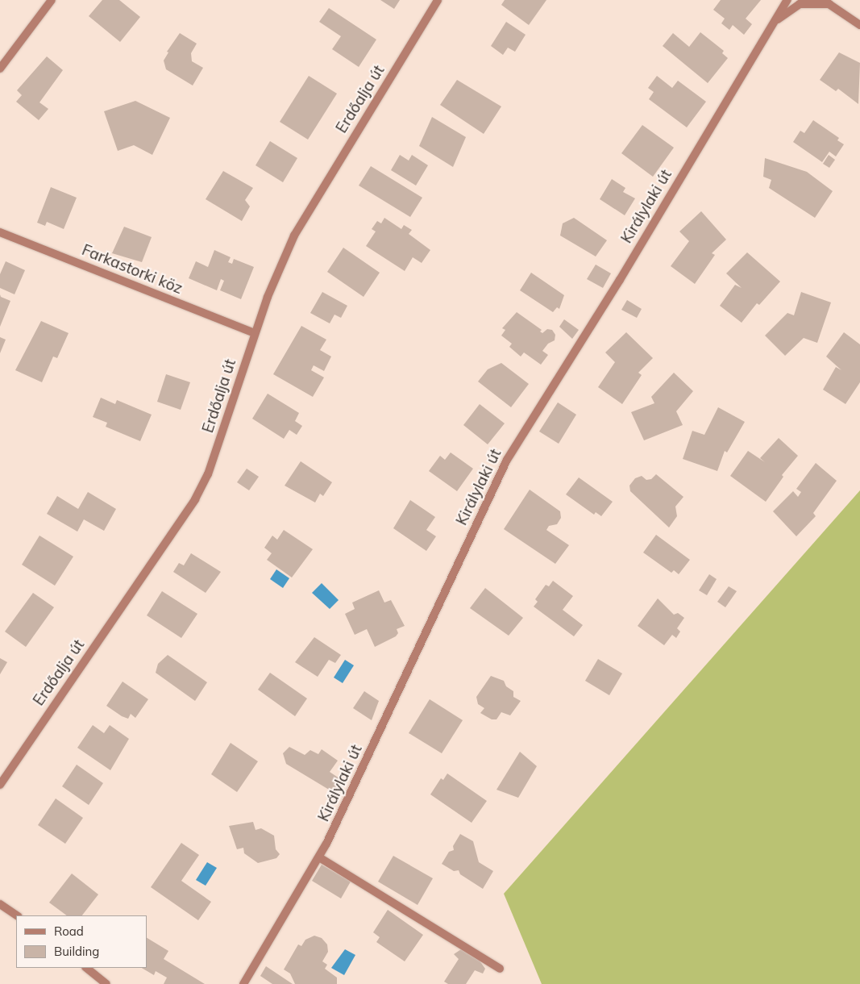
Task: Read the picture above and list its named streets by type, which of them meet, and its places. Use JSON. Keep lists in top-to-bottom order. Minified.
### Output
{"streets":{"street":["Erdőalja út","Királylaki út","Farkastorki köz"]},"crossings":[["Erdőalja út","Farkastorki köz"]],"legend":["Road","Building"]}
